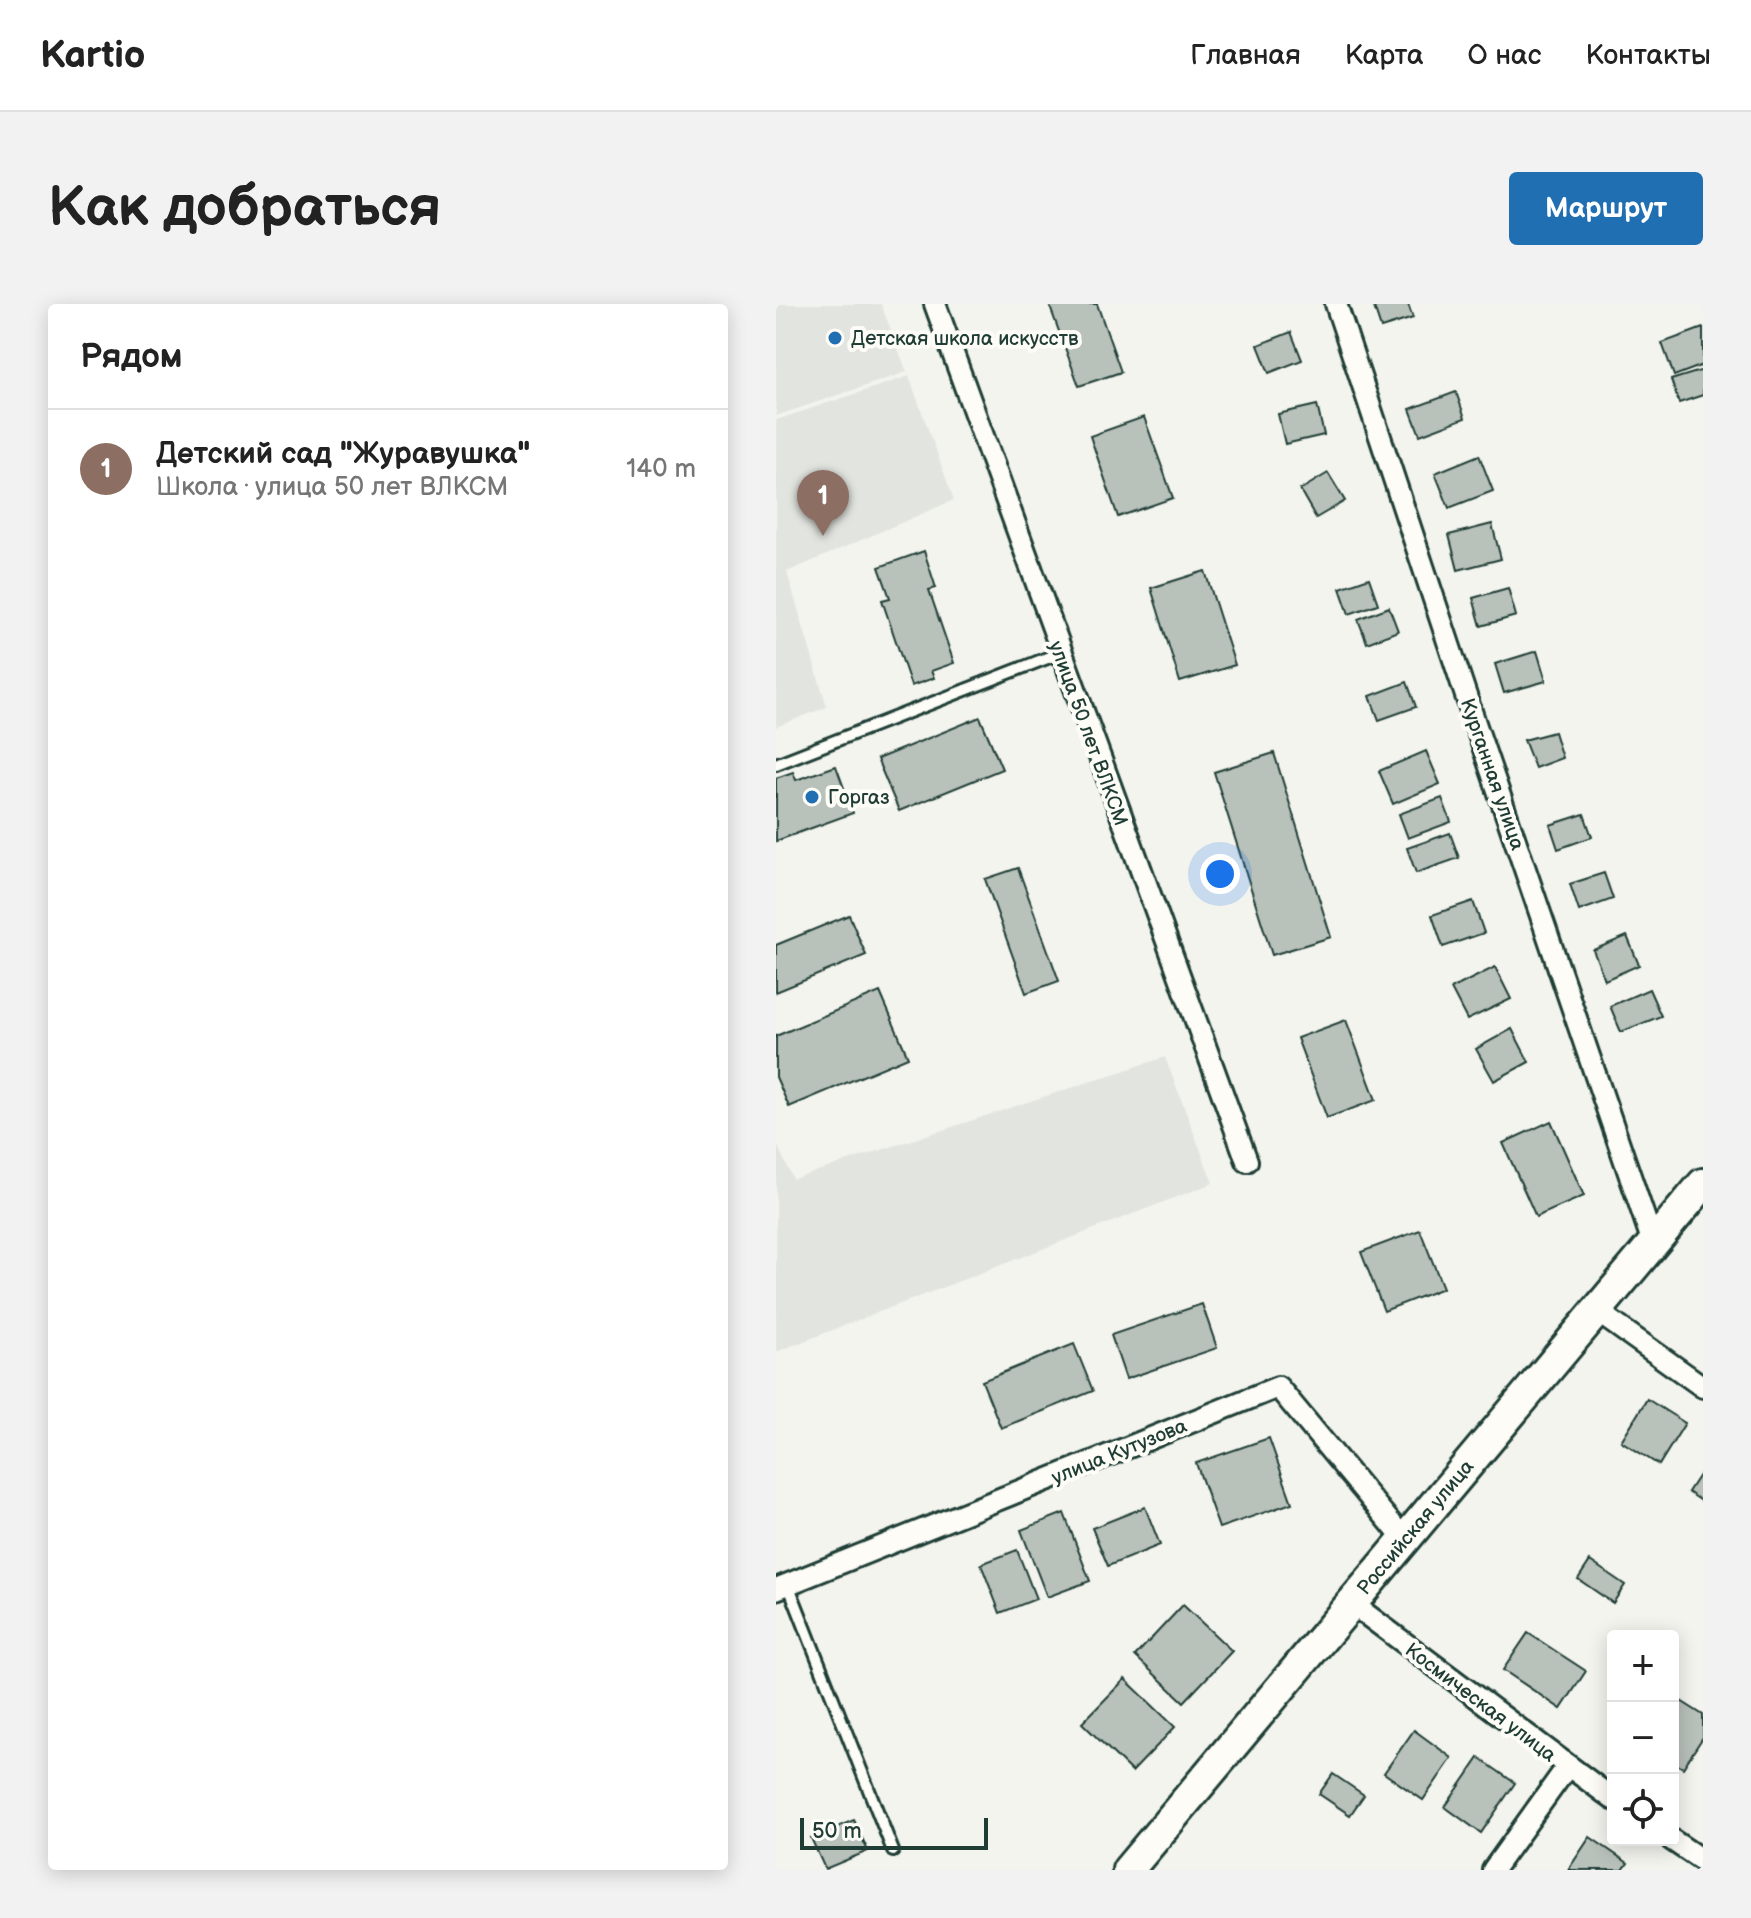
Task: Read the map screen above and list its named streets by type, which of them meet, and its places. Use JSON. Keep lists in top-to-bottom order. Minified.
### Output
{"streets":{"street":["улица 50 лет ВЛКСМ","Курганная улица","улица Кутузова","Российская улица","Космическая улица"]},"crossings":[["Курганная улица","Российская улица"],["улица Кутузова","Российская улица"],["Российская улица","Космическая улица"]],"places":["Детская школа искусств","Горгаз"],"scale_bar":"50 m","page":{"header":"Kartio","nav":["Главная","Карта","О нас","Контакты"],"buttons":"Маршрут","title":"Как добраться","heading":"Рядом","list":[{"mark":"1","name":"Детский сад \"Журавушка\"","note":"Школа · улица 50 лет ВЛКСМ","value":"140 m"}],"pins":"1","map_buttons":["+","−"],"scale":"50 m"}}
